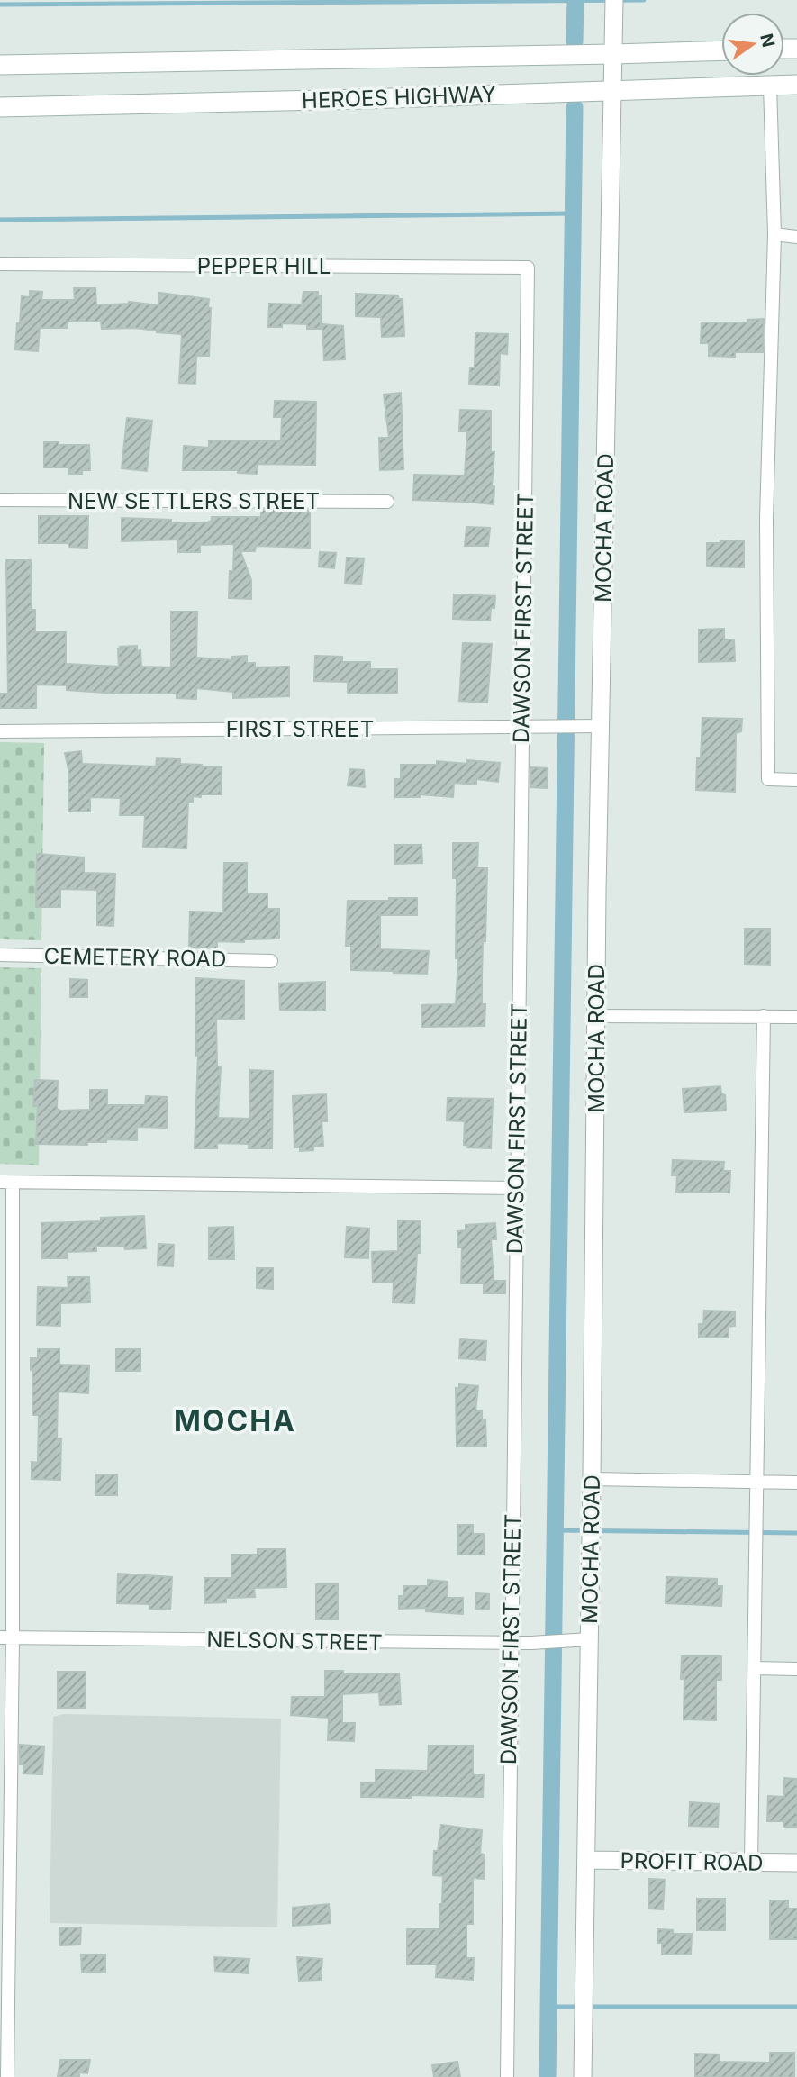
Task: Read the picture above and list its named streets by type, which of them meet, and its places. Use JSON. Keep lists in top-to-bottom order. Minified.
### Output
{"streets":{"main road":["HEROES HIGHWAY"],"street":["PEPPER HILL","NEW SETTLERS STREET","MOCHA ROAD","DAWSON FIRST STREET","FIRST STREET","CEMETERY ROAD","NELSON STREET","PROFIT ROAD"]},"crossings":[["HEROES HIGHWAY","MOCHA ROAD"],["PEPPER HILL","DAWSON FIRST STREET"],["MOCHA ROAD","FIRST STREET"],["MOCHA ROAD","NELSON STREET"],["MOCHA ROAD","PROFIT ROAD"],["DAWSON FIRST STREET","FIRST STREET"],["DAWSON FIRST STREET","NELSON STREET"]],"districts":["MOCHA"],"north":"right"}
